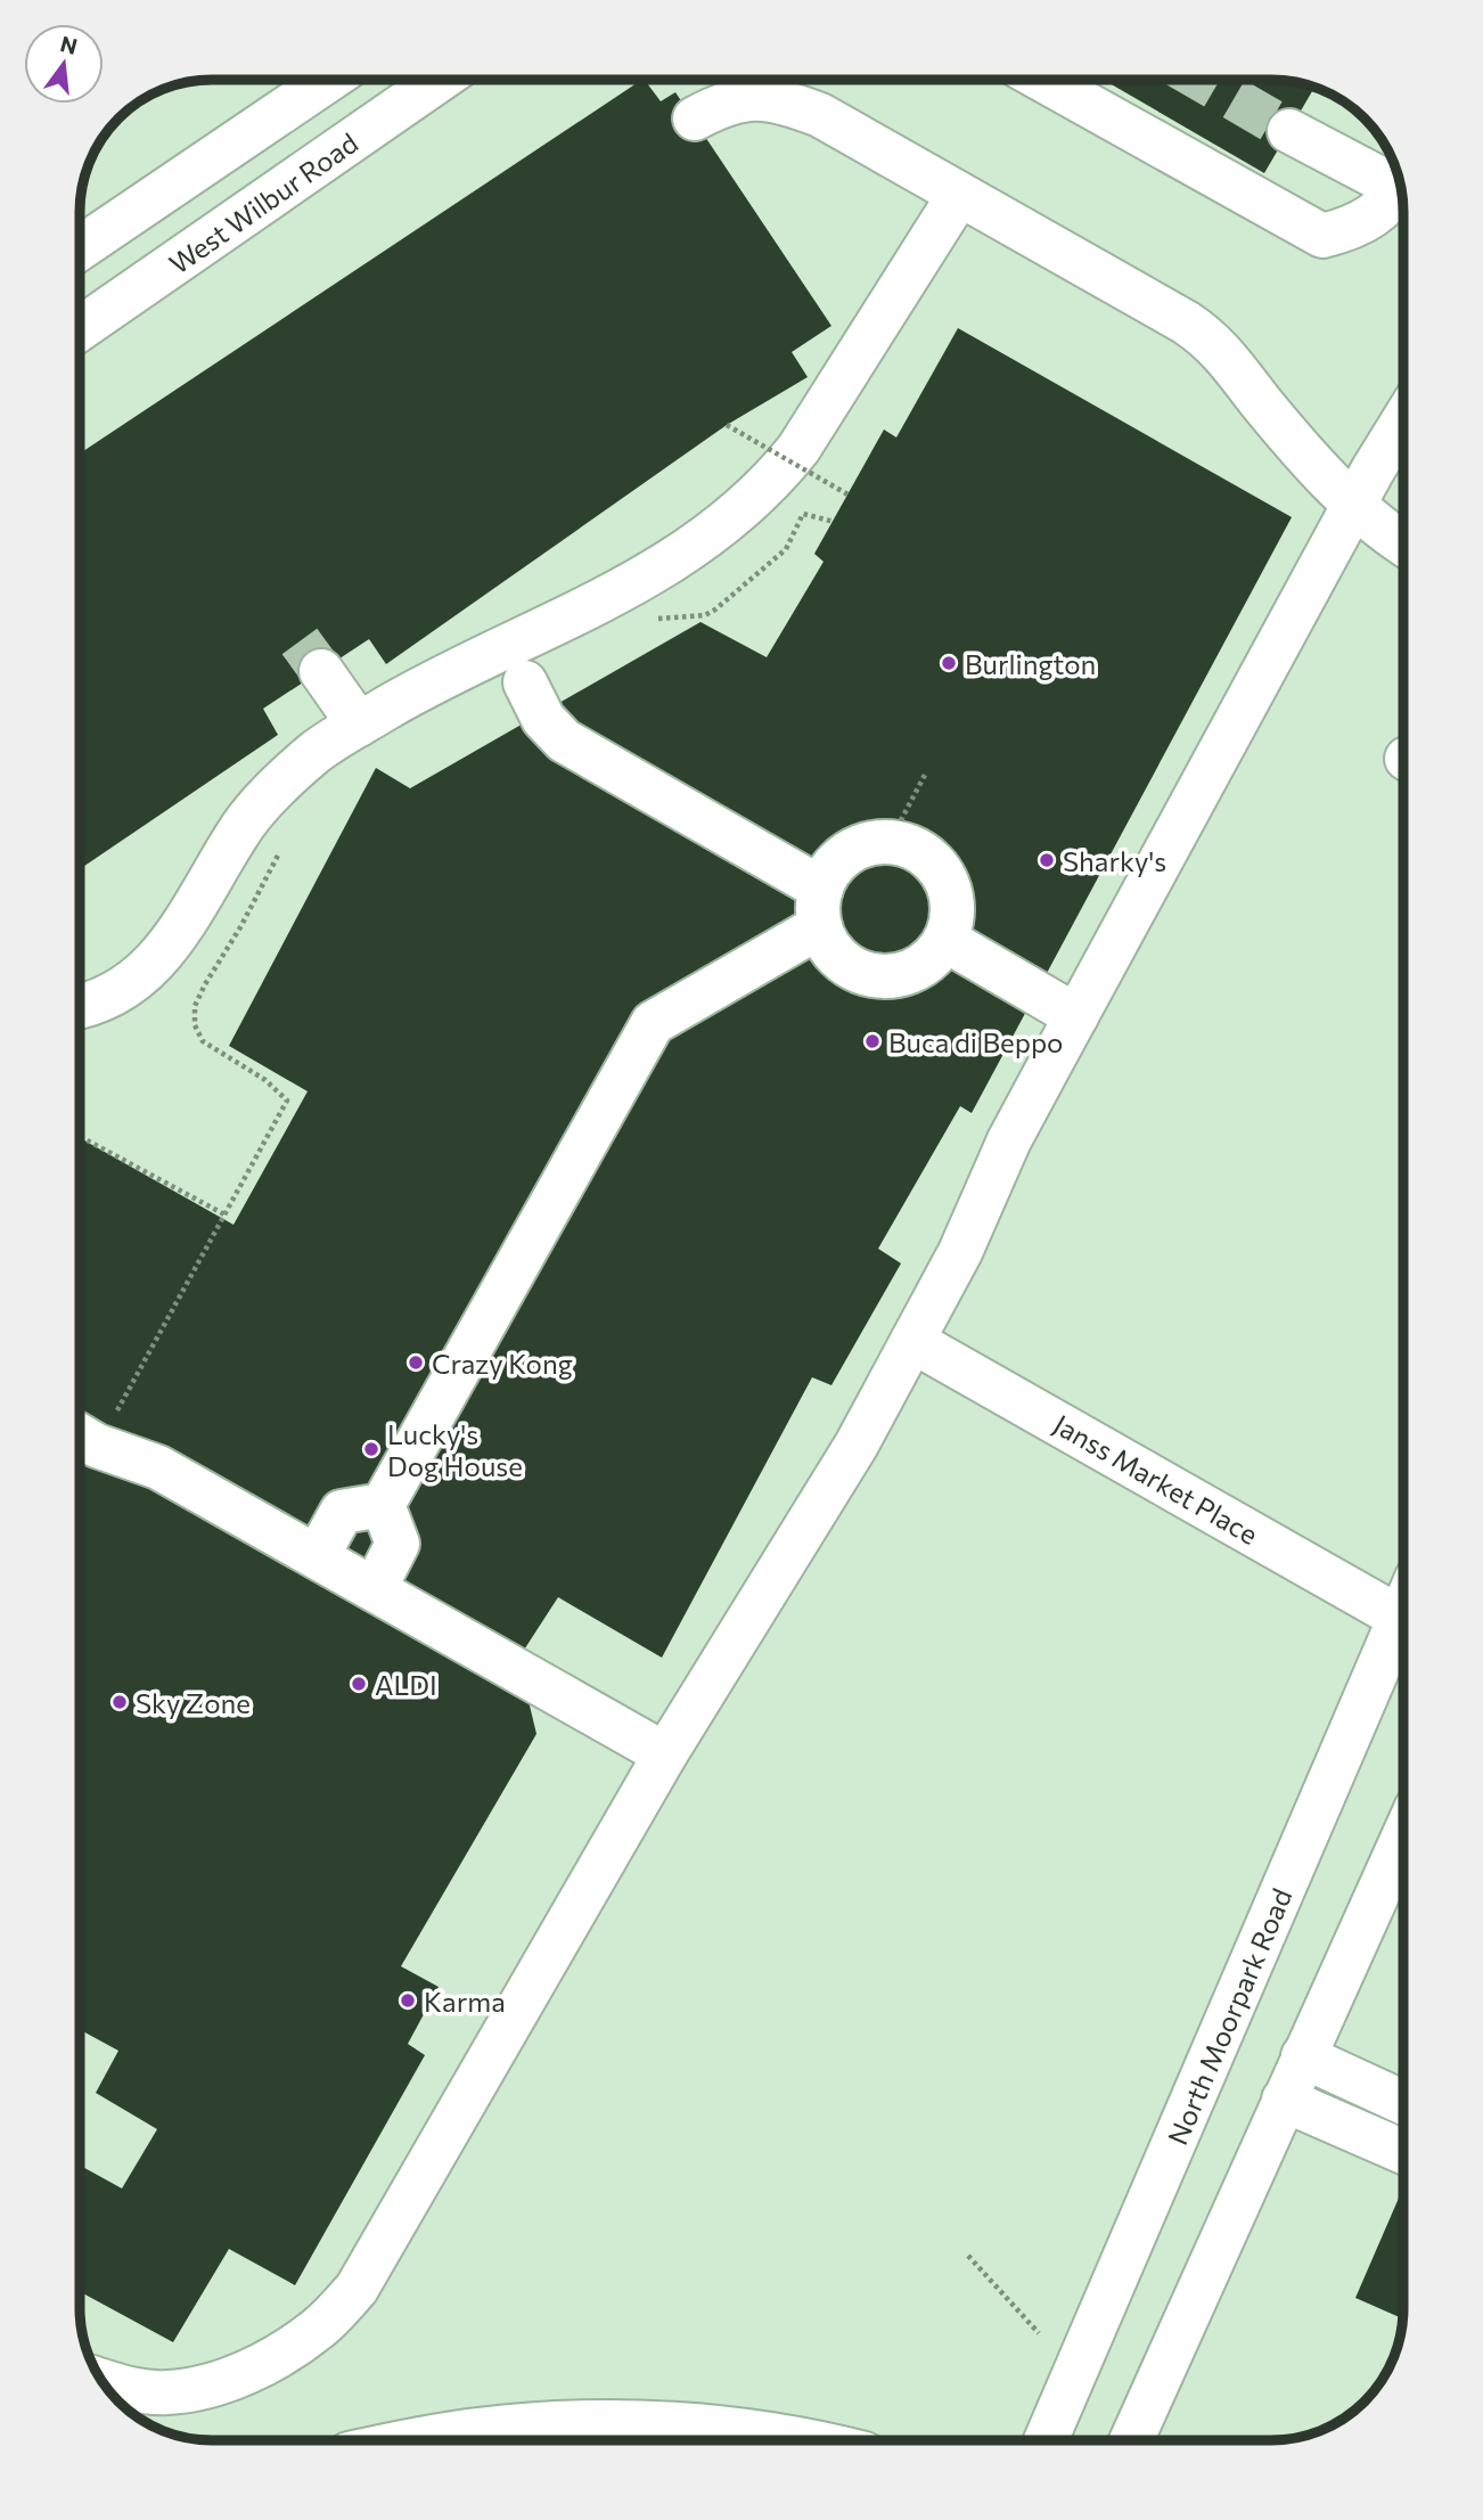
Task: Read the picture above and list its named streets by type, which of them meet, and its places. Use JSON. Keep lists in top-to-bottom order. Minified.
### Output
{"streets":{"street":["West Wilbur Road","Janss Market Place","North Moorpark Road"]},"crossings":[["Janss Market Place","North Moorpark Road"]],"places":["Burlington","Sharky's","Buca di Beppo","Crazy Kong","Lucky's Dog House","ALDI","Sky Zone","Karma"],"north":"top"}
